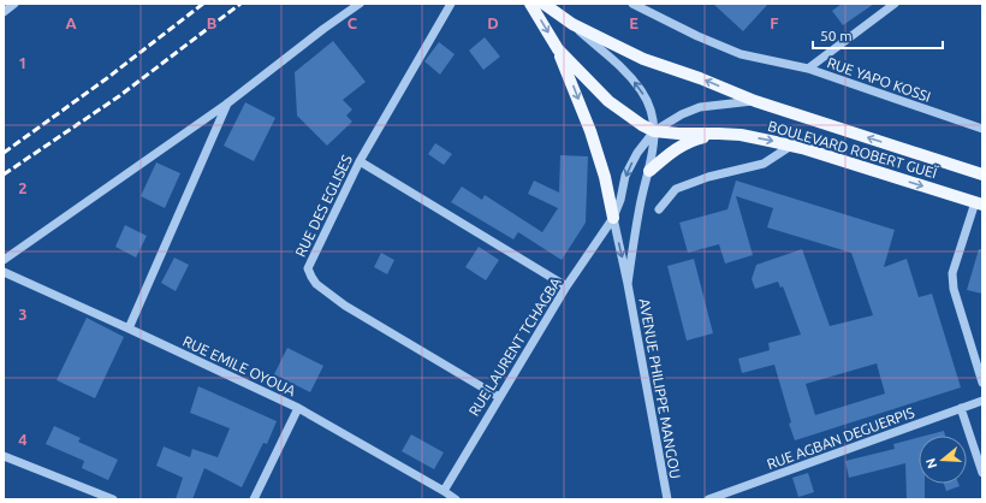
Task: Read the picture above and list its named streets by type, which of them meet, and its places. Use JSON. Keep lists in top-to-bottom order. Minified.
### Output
{"streets":{"main road":["BOULEVARD ROBERT GUEÏ"],"street":["RUE YAPO KOSSI","RUE DES EGLISES","RUE LAURENT TCHAGBA","RUE EMILE OYOUA","AVENUE PHILIPPE MANGOU","RUE AGBAN DEGUERPIS"]},"crossings":[["BOULEVARD ROBERT GUEÏ","AVENUE PHILIPPE MANGOU"],["RUE DES EGLISES","RUE LAURENT TCHAGBA"],["RUE LAURENT TCHAGBA","RUE EMILE OYOUA"],["RUE LAURENT TCHAGBA","AVENUE PHILIPPE MANGOU"]],"scale_bar":"50 m","north":"left","grid":{"columns":["A","B","C","D","E","F"],"rows":["1","2","3","4"]}}
